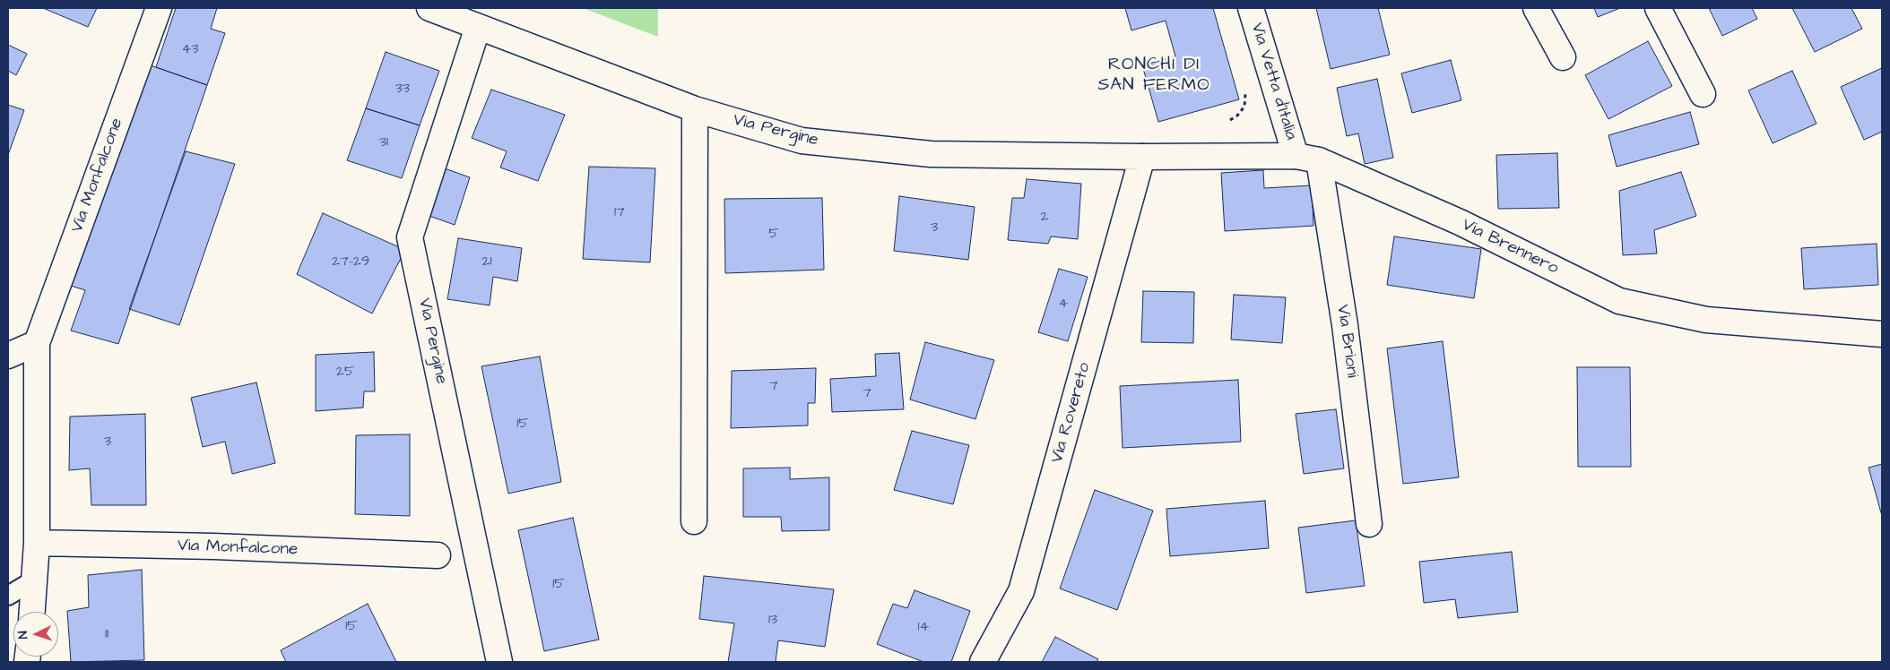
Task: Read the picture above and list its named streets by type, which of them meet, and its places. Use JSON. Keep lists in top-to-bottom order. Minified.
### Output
{"streets":{"street":["Via Vetta d'Italia","Via Pergine","Via Monfalcone","Via Brennero","Via Brioni","Via Rovereto"]},"crossings":[["Via Vetta d'Italia","Via Brennero"],["Via Vetta d'Italia","Via Brioni"],["Via Pergine","Via Brennero"],["Via Pergine","Via Rovereto"],["Via Brennero","Via Brioni"],["Via Brennero","Via Rovereto"]],"districts":["RONCHI DI SAN FERMO"],"house_numbers":["43","33","31","17","2","3","5","27-29","21","4","25","7","7","15","3","15","13","15","14","11"],"north":"left"}
